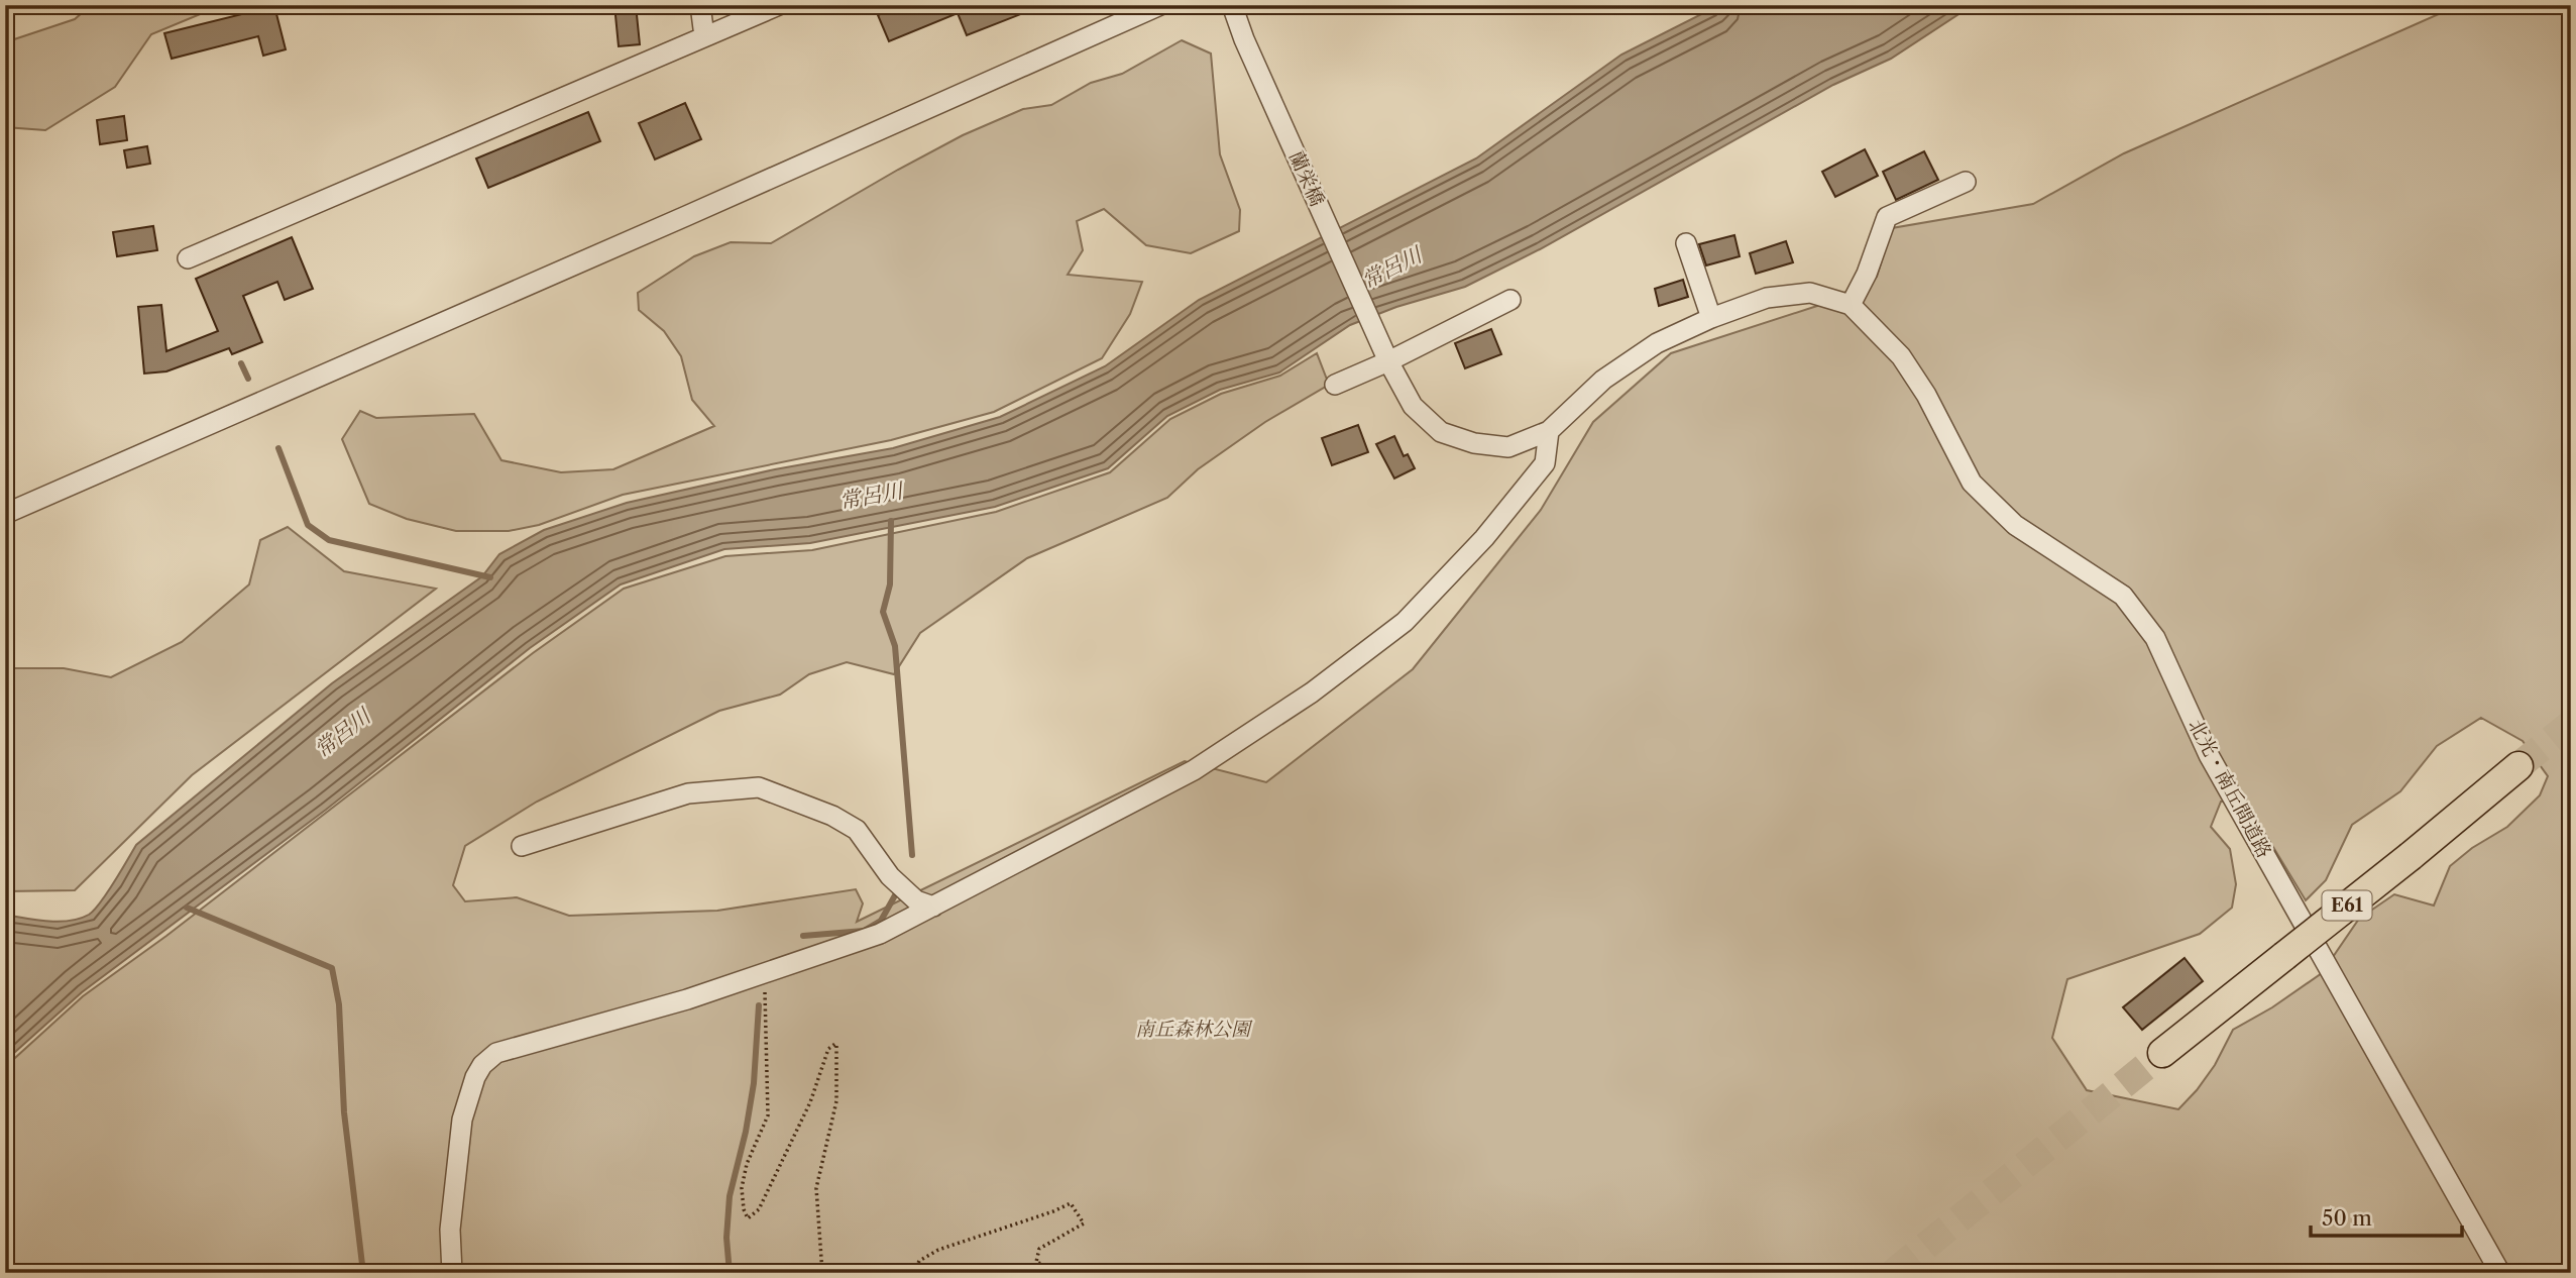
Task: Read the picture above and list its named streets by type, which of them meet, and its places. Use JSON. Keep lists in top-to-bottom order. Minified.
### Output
{"streets":{"highway":["E61"],"street":["蘭栄橋","北光・南丘間道路"]},"water":["常呂川"],"parks":["南丘森林公園"],"scale_bar":"50 m"}
